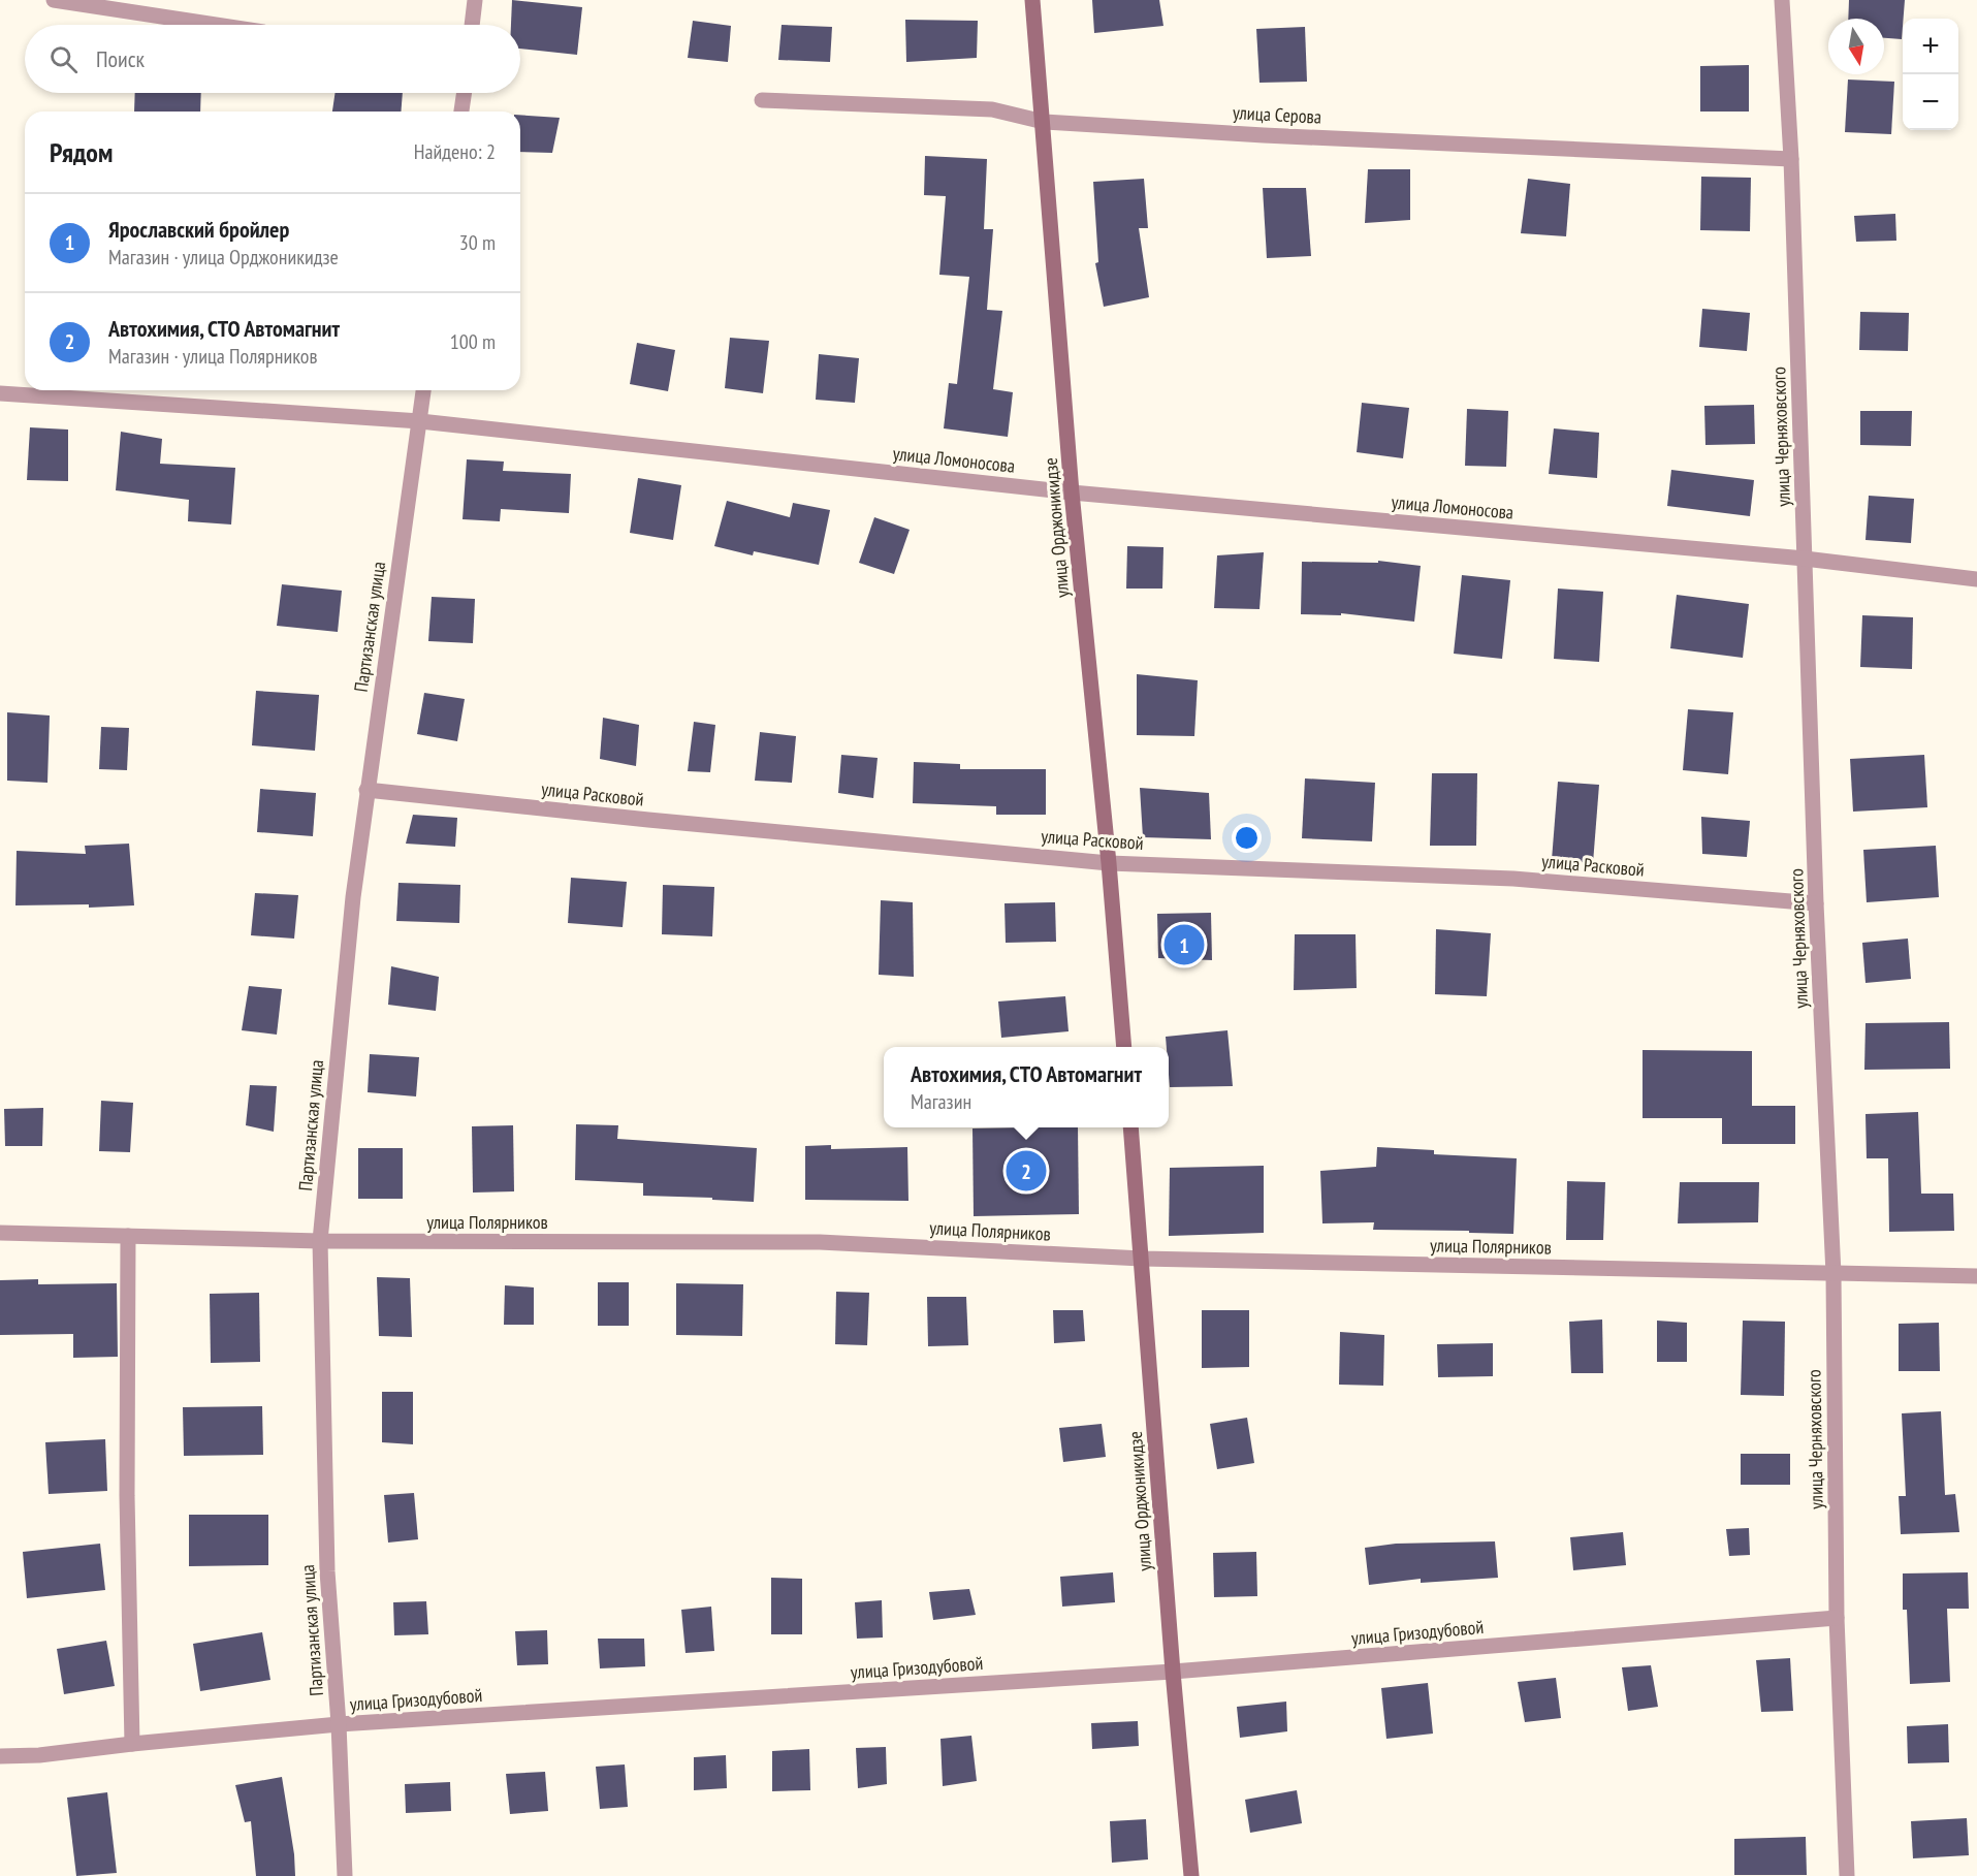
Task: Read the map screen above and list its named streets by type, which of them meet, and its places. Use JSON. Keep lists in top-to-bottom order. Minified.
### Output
{"streets":{"main road":["улица Орджоникидзе"],"street":["улица Серова","улица Черняховского","улица Ломоносова","Партизанская улица","улица Расковой","улица Полярников","улица Гризодубовой"]},"crossings":[["улица Серова","улица Черняховского"],["улица Серова","улица Орджоникидзе"],["улица Черняховского","улица Ломоносова"],["улица Черняховского","улица Расковой"],["улица Черняховского","улица Полярников"],["улица Черняховского","улица Гризодубовой"],["улица Ломоносова","улица Орджоникидзе"],["улица Ломоносова","Партизанская улица"],["улица Орджоникидзе","улица Расковой"],["улица Орджоникидзе","улица Полярников"],["улица Орджоникидзе","улица Гризодубовой"],["Партизанская улица","улица Расковой"],["Партизанская улица","улица Полярников"],["Партизанская улица","улица Гризодубовой"]],"north":"bottom","page":{"map_buttons":["+","−"],"search":"Поиск","heading":["Рядом","Найдено: 2"],"list":[{"mark":"1","name":"Ярославский бройлер","note":"Магазин · улица Орджоникидзе","value":"30 m"},{"mark":"2","name":"Автохимия, СТО Автомагнит","note":"Магазин · улица Полярников","value":"100 m"}],"pins":["1","2"],"popup":["Автохимия, СТО Автомагнит","Магазин"]}}
